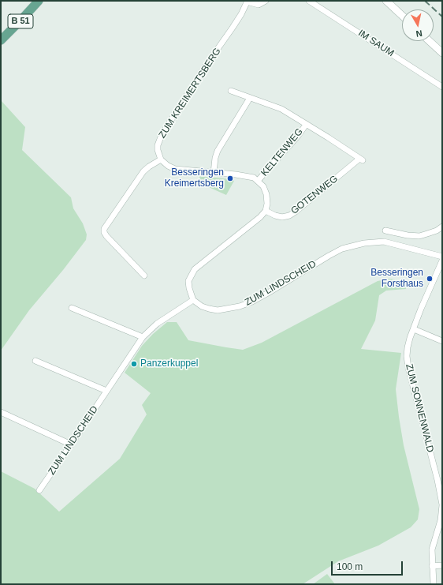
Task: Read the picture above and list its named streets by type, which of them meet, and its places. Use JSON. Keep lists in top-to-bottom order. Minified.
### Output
{"streets":{"main road":["B 51"],"street":["IM SAUM","ZUM KREIMERTSBERG","KELTENWEG","GOTENWEG","ZUM LINDSCHEID","ZUM SONNENWALD"]},"crossings":[["KELTENWEG","GOTENWEG"]],"places":["Besseringen Kreimertsberg","Besseringen Forsthaus","Panzerkuppel"],"scale_bar":"100 m","north":"bottom"}
